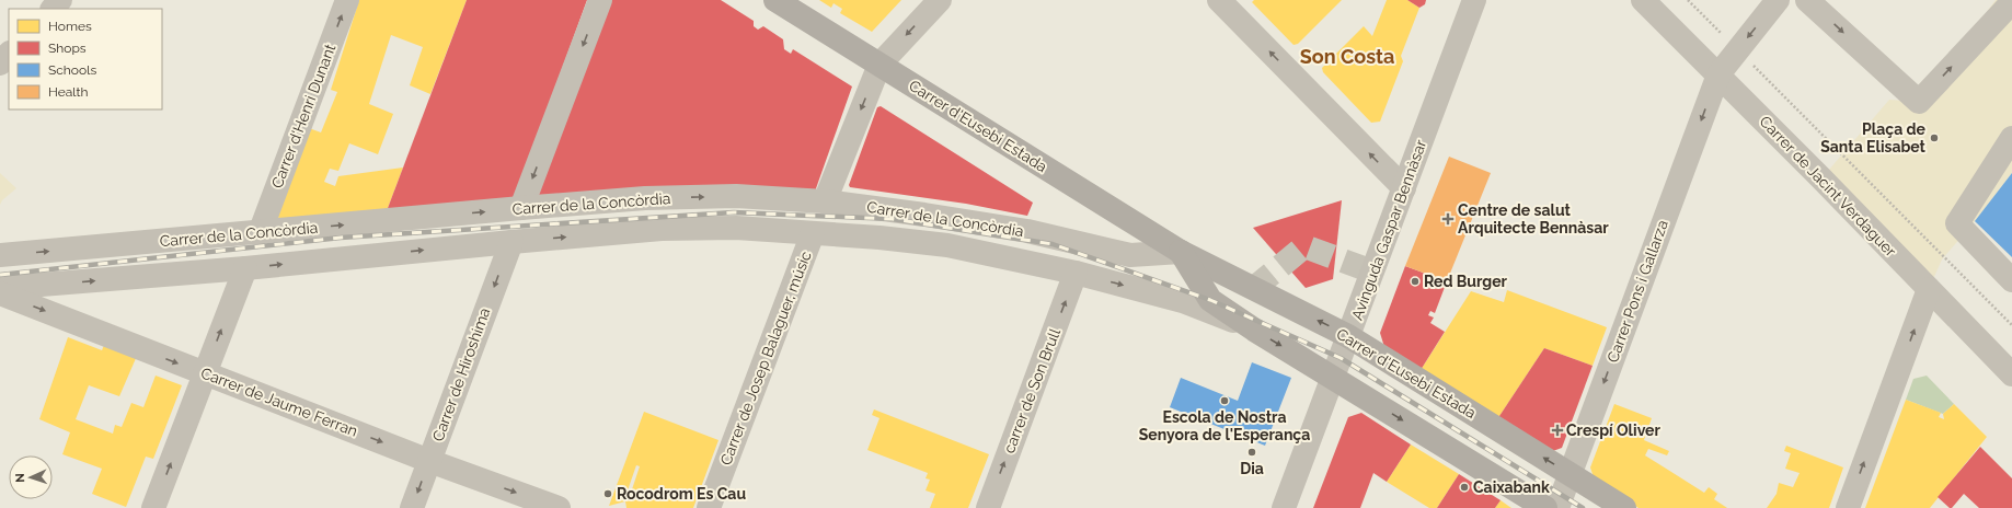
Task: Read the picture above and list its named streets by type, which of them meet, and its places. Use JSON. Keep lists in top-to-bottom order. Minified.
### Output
{"streets":{"main road":["Carrer d'Eusebi Estada"],"street":["Carrer d'Henri Dunant","Carrer de Jacint Verdaguer","Carrer de la Concòrdia","Avinguda Gaspar Bennàsar","Carrer Pons i Gallarza","Carrer de Josep Balaguer, músic","Carrer de Hiroshima","carrer de Son Brull","Carrer de Jaume Ferran"]},"crossings":[["Carrer d'Henri Dunant","Carrer de la Concòrdia"],["Carrer d'Eusebi Estada","Carrer de la Concòrdia"],["Carrer d'Eusebi Estada","Avinguda Gaspar Bennàsar"],["Carrer d'Eusebi Estada","Carrer Pons i Gallarza"],["Carrer d'Eusebi Estada","carrer de Son Brull"],["Carrer de Jacint Verdaguer","Carrer Pons i Gallarza"],["Carrer de la Concòrdia","Carrer de Josep Balaguer, músic"],["Carrer de la Concòrdia","Carrer de Hiroshima"],["Carrer de la Concòrdia","carrer de Son Brull"],["Carrer de Hiroshima","Carrer de Jaume Ferran"]],"one_way":["Carrer d'Henri Dunant","Carrer de la Concòrdia","Carrer Pons i Gallarza","Carrer de Hiroshima","carrer de Son Brull","Carrer de Jaume Ferran"],"districts":["Son Costa"],"places":{"other":["Plaça de Santa Elisabet","Red Burger","Escola de Nostra Senyora de l'Esperança","Dia","Caixabank","Rocodrom Es Cau"],"health":["Centre de salut Arquitecte Bennàsar","Crespí Oliver"]},"legend":["Homes","Shops","Schools","Health"],"north":"left"}
